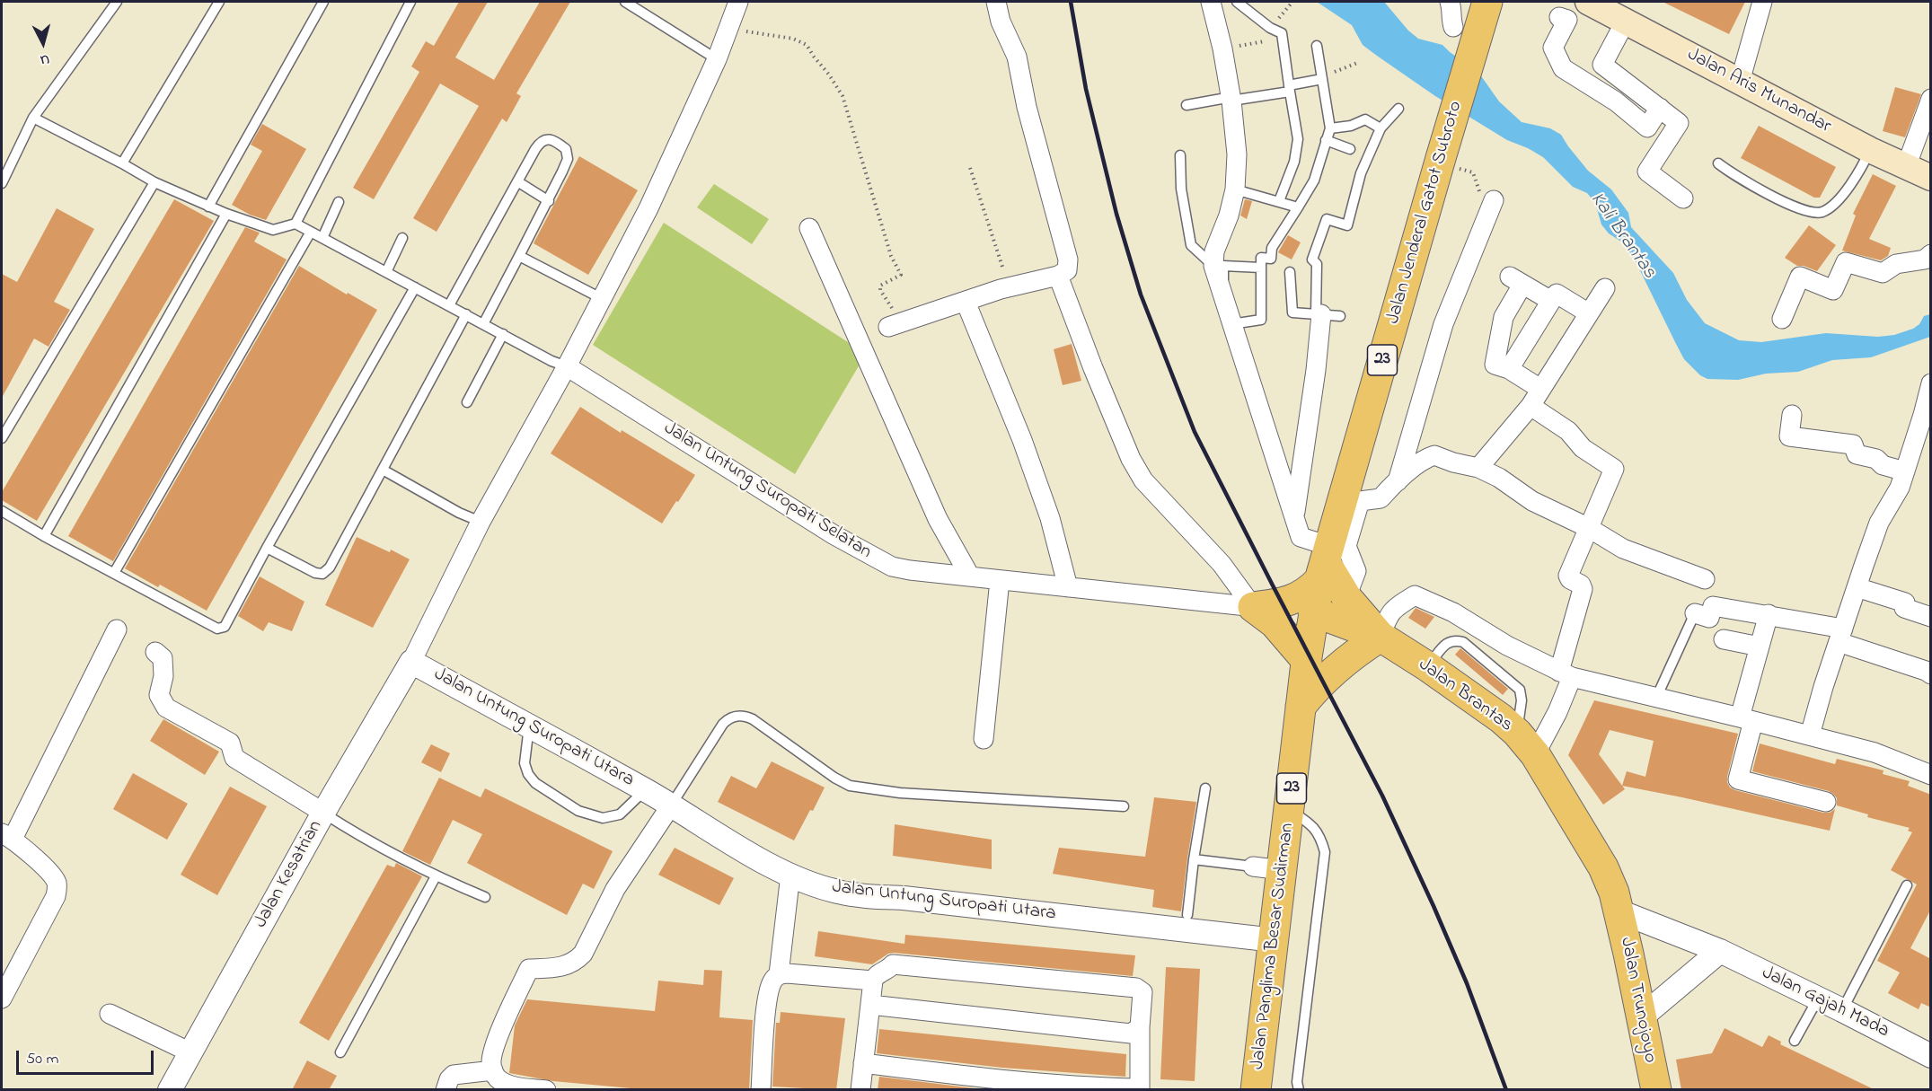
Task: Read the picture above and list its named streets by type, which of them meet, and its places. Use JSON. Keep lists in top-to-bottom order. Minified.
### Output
{"streets":{"main road":["Jalan Aris Munandar","Jalan Jenderal Gatot Subroto","23","Jalan Brantas","Jalan Panglima Besar Sudirman","Jalan Trunojoyo"],"street":["Jalan Untung Suropati Selatan","Jalan Untung Suropati Utara","Jalan Kesatrian","Jalan Gajah Mada"]},"crossings":[["Jalan Jenderal Gatot Subroto","Jalan Untung Suropati Selatan"],["Jalan Jenderal Gatot Subroto","Jalan Brantas"],["Jalan Jenderal Gatot Subroto","Jalan Panglima Besar Sudirman"],["Jalan Untung Suropati Selatan","Jalan Brantas"],["Jalan Untung Suropati Selatan","Jalan Panglima Besar Sudirman"],["Jalan Brantas","Jalan Panglima Besar Sudirman"],["Jalan Brantas","Jalan Trunojoyo"],["Jalan Brantas","Jalan Gajah Mada"],["Jalan Untung Suropati Utara","Jalan Kesatrian"],["Jalan Untung Suropati Utara","Jalan Panglima Besar Sudirman"],["Jalan Trunojoyo","Jalan Gajah Mada"]],"water":["Kali Brantas"],"scale_bar":"50 m","north":"bottom"}
